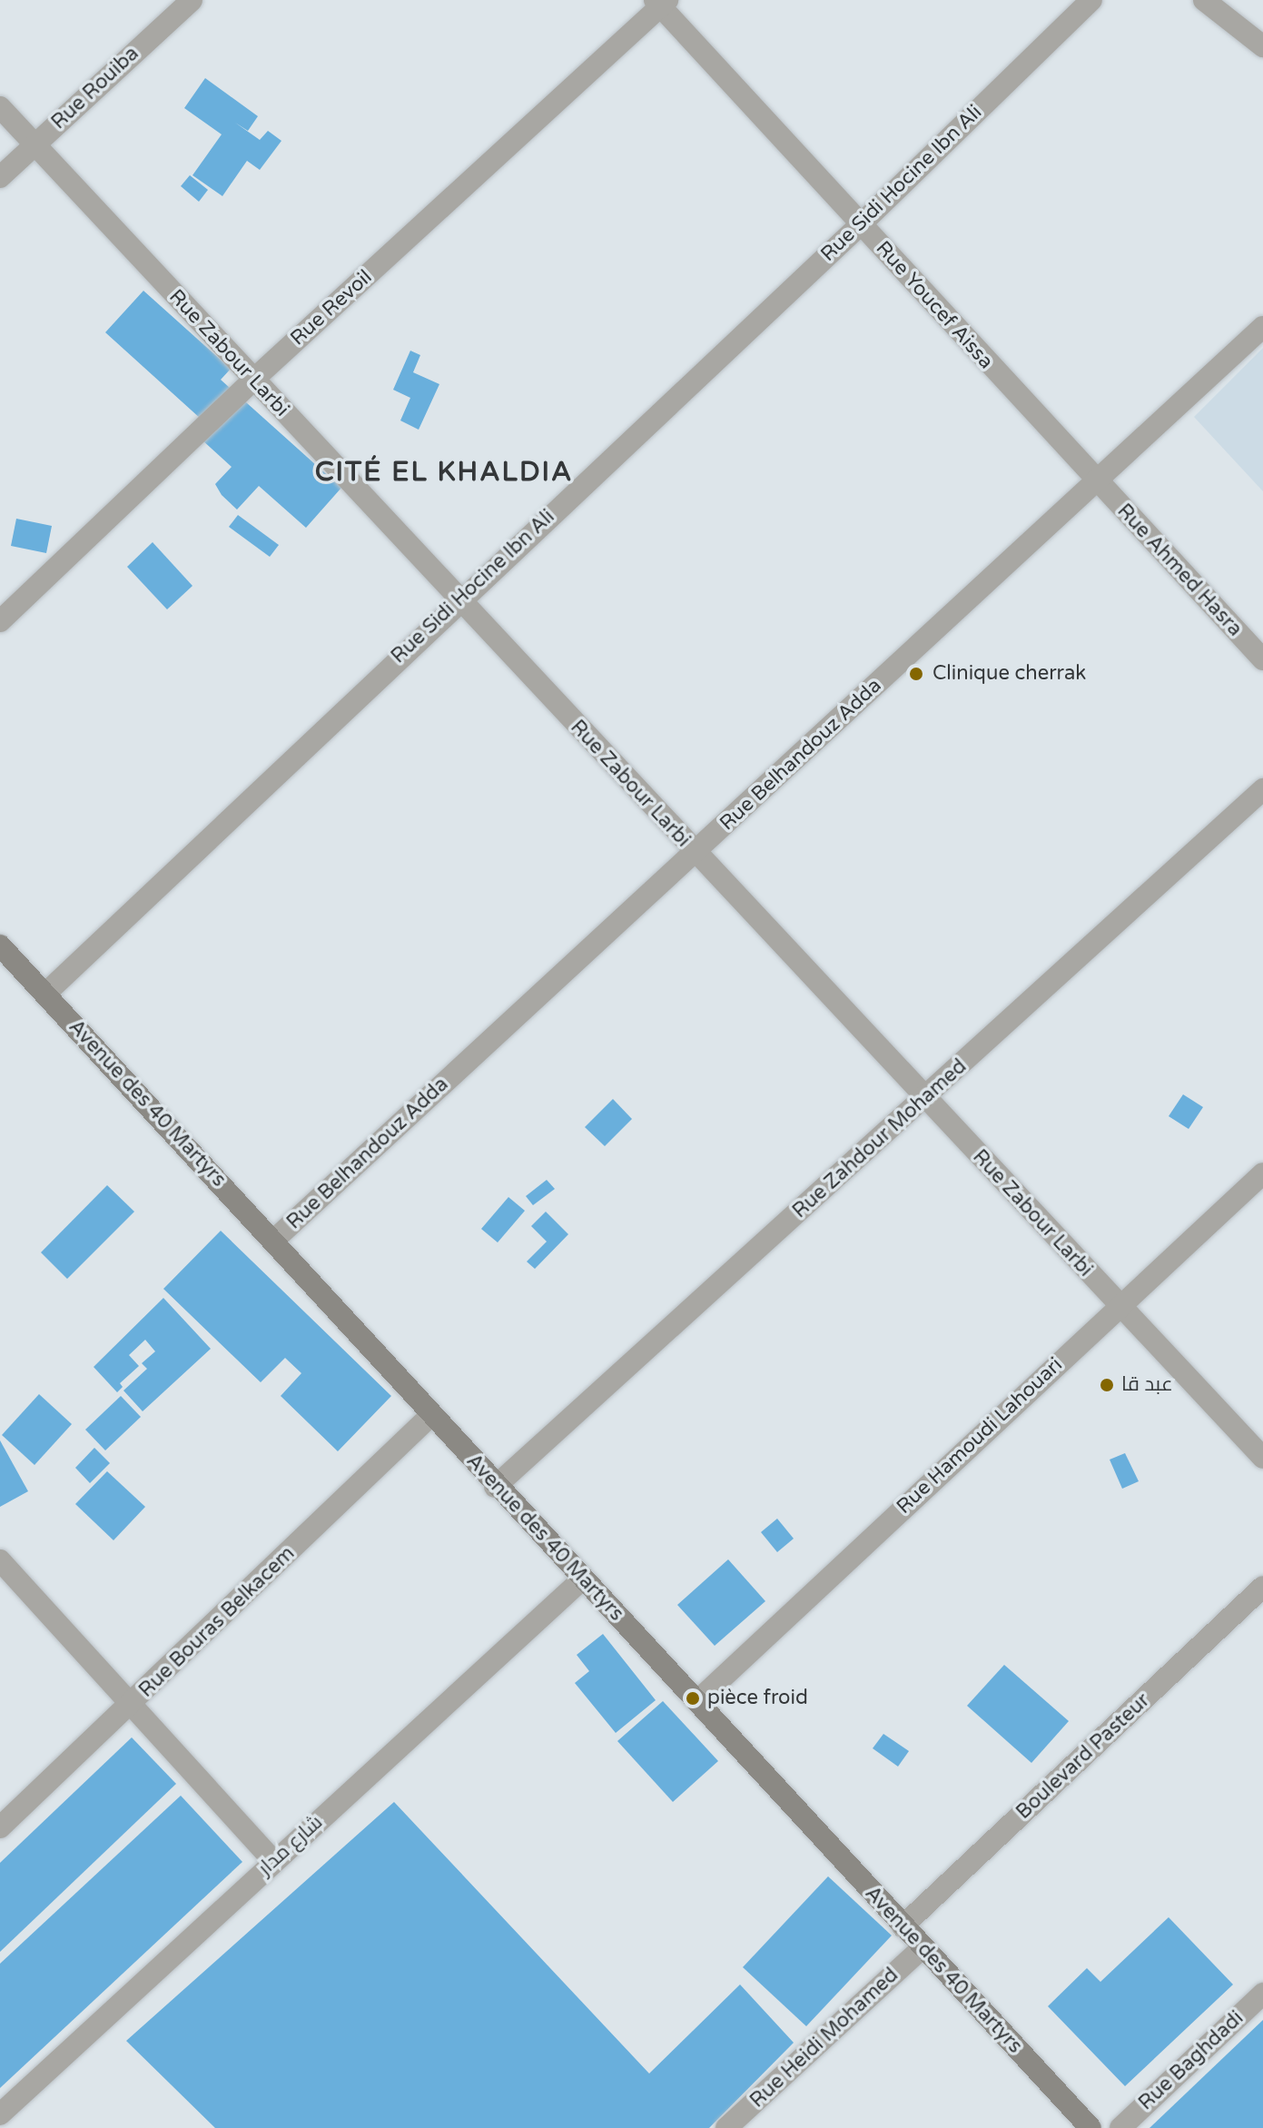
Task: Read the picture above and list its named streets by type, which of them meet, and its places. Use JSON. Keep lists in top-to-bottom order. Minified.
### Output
{"streets":{"main road":["Avenue des 40 Martyrs"],"street":["Rue Rouiba","Rue Sidi Hocine Ibn Ali","Rue Youcef Aissa","Rue Revoil","Rue Zabour Larbi","Rue Ahmed Hasra","Rue Belhandouz Adda","Rue Zahdour Mohamed","Rue Hamoudi Lahouari","Rue Bouras Belkacem","Boulevard Pasteur","شارع مدار","Rue Heidi Mohamed","Rue Baghdadi"]},"crossings":[["Rue Rouiba","Rue Zabour Larbi"],["Rue Sidi Hocine Ibn Ali","Rue Youcef Aissa"],["Rue Sidi Hocine Ibn Ali","Rue Zabour Larbi"],["Rue Sidi Hocine Ibn Ali","Avenue des 40 Martyrs"],["Rue Youcef Aissa","Rue Revoil"],["Rue Youcef Aissa","Rue Ahmed Hasra"],["Rue Youcef Aissa","Rue Belhandouz Adda"],["Rue Revoil","Rue Zabour Larbi"],["Rue Zabour Larbi","Rue Belhandouz Adda"],["Rue Zabour Larbi","Rue Zahdour Mohamed"],["Rue Zabour Larbi","Rue Hamoudi Lahouari"],["Rue Ahmed Hasra","Rue Belhandouz Adda"],["Rue Belhandouz Adda","Avenue des 40 Martyrs"],["Avenue des 40 Martyrs","Rue Zahdour Mohamed"],["Avenue des 40 Martyrs","Rue Hamoudi Lahouari"],["Avenue des 40 Martyrs","Rue Bouras Belkacem"],["Avenue des 40 Martyrs","Boulevard Pasteur"],["Avenue des 40 Martyrs","شارع مدار"],["Avenue des 40 Martyrs","Rue Heidi Mohamed"]],"districts":["CITÉ EL KHALDIA"],"places":["Clinique cherrak","عبد قا","pièce froid"]}
